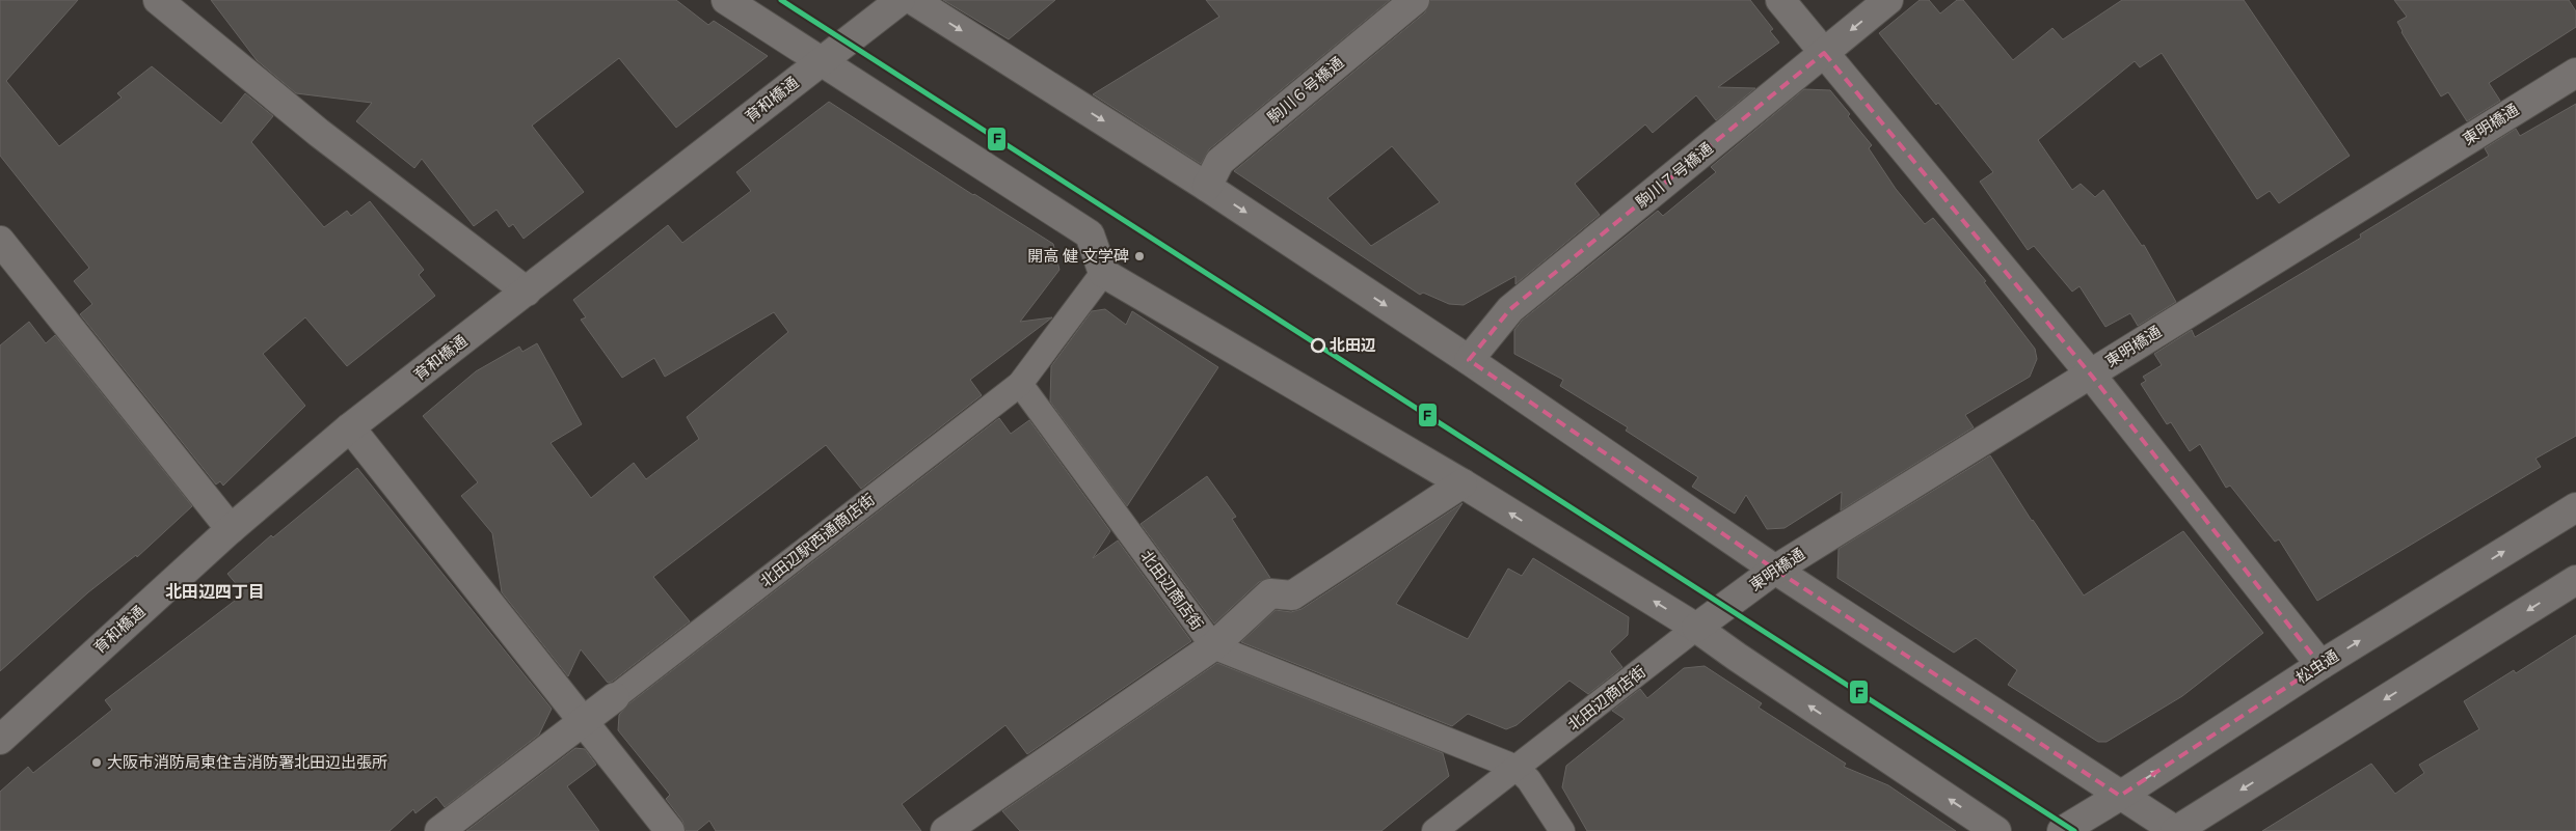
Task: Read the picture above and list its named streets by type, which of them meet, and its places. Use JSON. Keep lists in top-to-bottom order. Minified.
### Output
{"streets":{"street":["駒川６号橋通","育和橋通","東明橋通","駒川７号橋通","北田辺駅西通商店街","北田辺商店街","松虫通"]},"crossings":[["東明橋通","北田辺商店街"],["北田辺駅西通商店街","北田辺商店街"]],"districts":["北田辺四丁目"],"places":["開高 健 文学碑","北田辺","大阪市消防局東住吉消防署北田辺出張所"],"lines":["transit line F"]}
